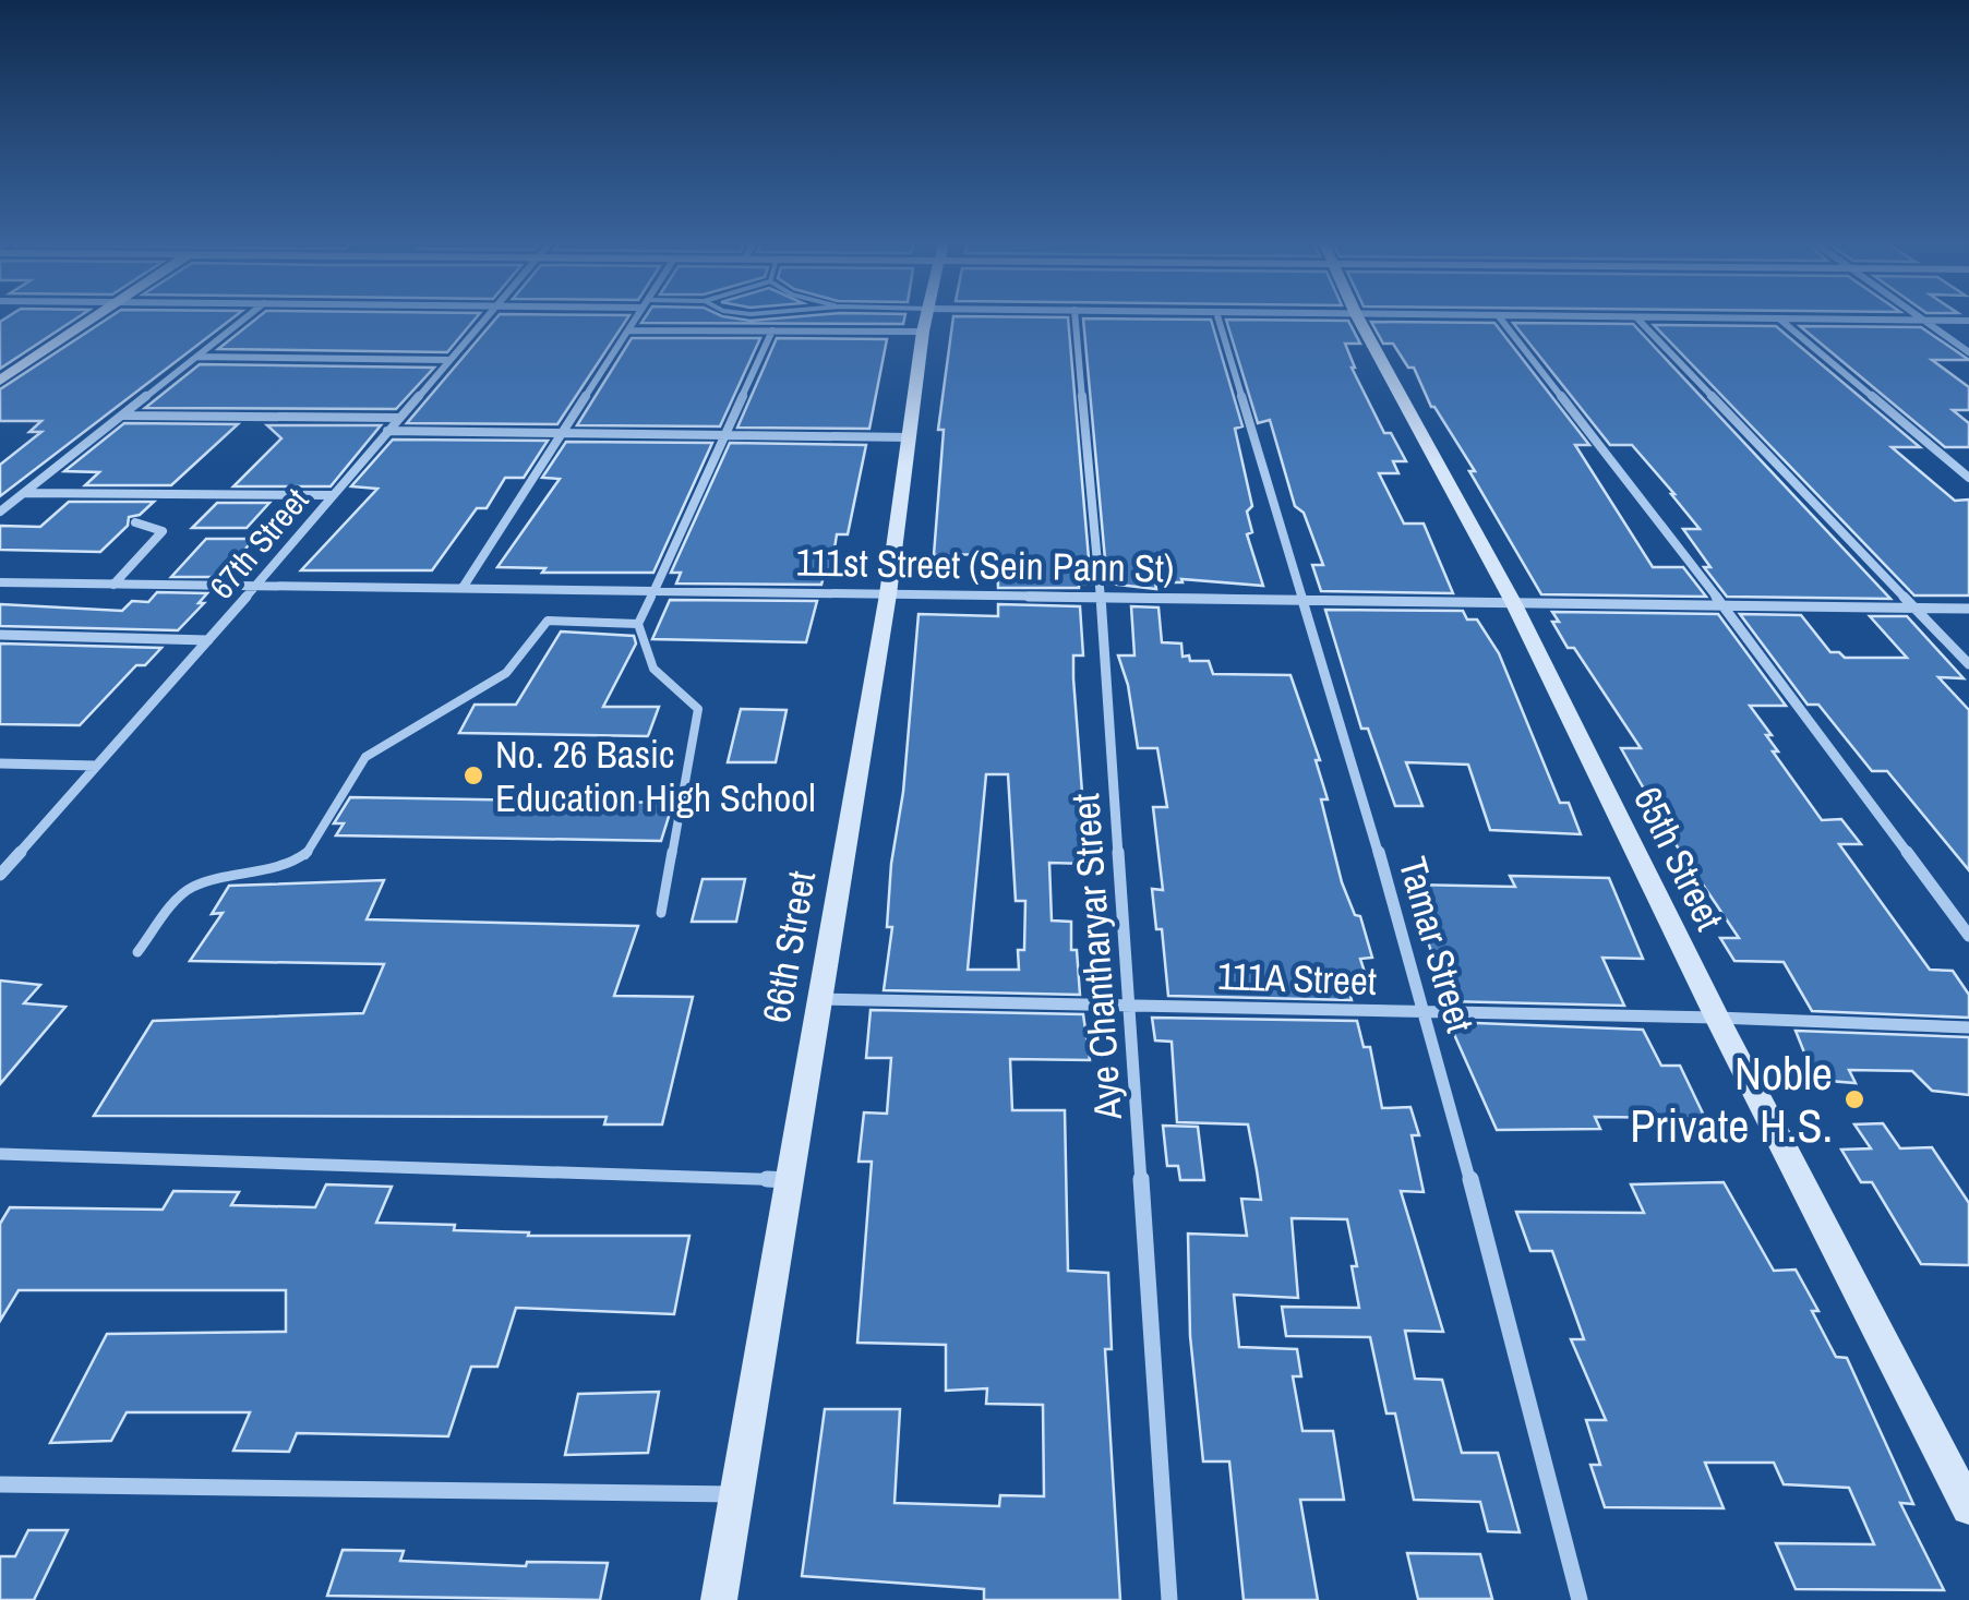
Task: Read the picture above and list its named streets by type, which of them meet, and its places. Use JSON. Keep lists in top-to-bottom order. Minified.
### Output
{"streets":{"street":["67th Street","111st Street (Sein Pann St)","65th Street","Tamar Street","66th Street","Aye Chantharyar Street","111A Street"]},"crossings":[["67th Street","111st Street (Sein Pann St)"],["111st Street (Sein Pann St)","65th Street"],["111st Street (Sein Pann St)","Tamar Street"],["111st Street (Sein Pann St)","66th Street"],["111st Street (Sein Pann St)","Aye Chantharyar Street"],["65th Street","111A Street"],["Tamar Street","111A Street"],["66th Street","111A Street"],["Aye Chantharyar Street","111A Street"]],"places":["No. 26 Basic Education High School","Noble Private H.S."]}
